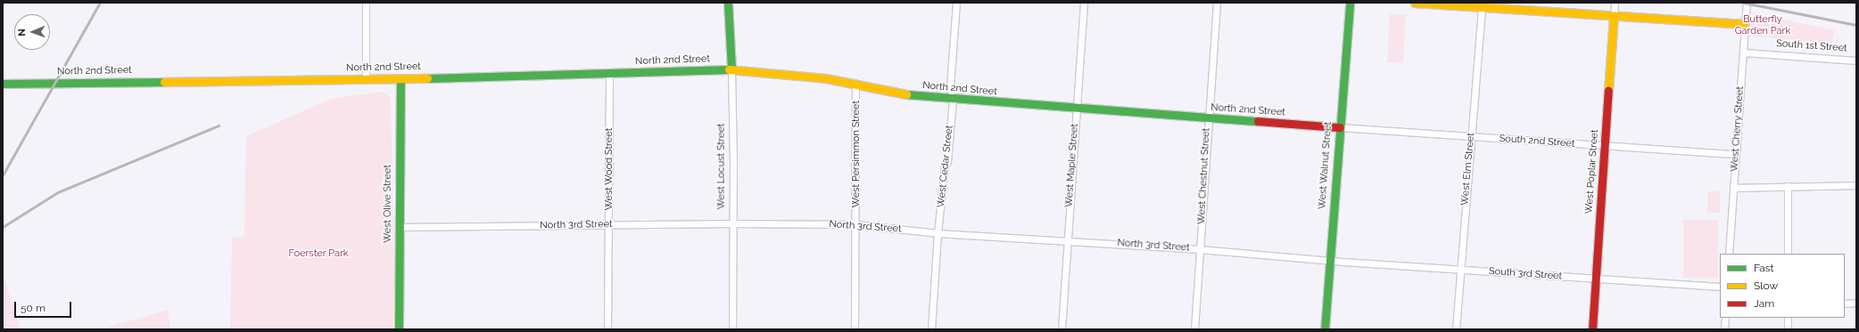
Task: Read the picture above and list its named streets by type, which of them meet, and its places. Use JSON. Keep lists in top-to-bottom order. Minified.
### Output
{"streets":{"main road":["North 2nd Street","West Walnut Street","West Locust Street","West Poplar Street","West Olive Street"],"street":["South 1st Street","West Cherry Street","South 2nd Street","West Persimmon Street","West Maple Street","West Cedar Street","West Wood Street","West Elm Street","West Chestnut Street","North 3rd Street","South 3rd Street"]},"crossings":[["South 1st Street","West Cherry Street"],["North 2nd Street","South 2nd Street"],["North 2nd Street","West Persimmon Street"],["North 2nd Street","West Maple Street"],["North 2nd Street","West Walnut Street"],["North 2nd Street","West Locust Street"],["North 2nd Street","West Cedar Street"],["North 2nd Street","West Wood Street"],["North 2nd Street","West Chestnut Street"],["North 2nd Street","West Olive Street"],["West Cherry Street","South 2nd Street"],["South 2nd Street","West Walnut Street"],["South 2nd Street","West Elm Street"],["South 2nd Street","West Poplar Street"],["West Persimmon Street","North 3rd Street"],["West Maple Street","North 3rd Street"],["West Walnut Street","North 3rd Street"],["West Walnut Street","South 3rd Street"],["West Locust Street","North 3rd Street"],["West Cedar Street","North 3rd Street"],["West Wood Street","North 3rd Street"],["West Elm Street","South 3rd Street"],["West Poplar Street","South 3rd Street"],["West Chestnut Street","North 3rd Street"],["West Olive Street","North 3rd Street"],["North 3rd Street","South 3rd Street"]],"parks":["Butterfly Garden Park","Foerster Park"],"legend":["Fast","Slow","Jam"],"scale_bar":"50 m","north":"left"}
